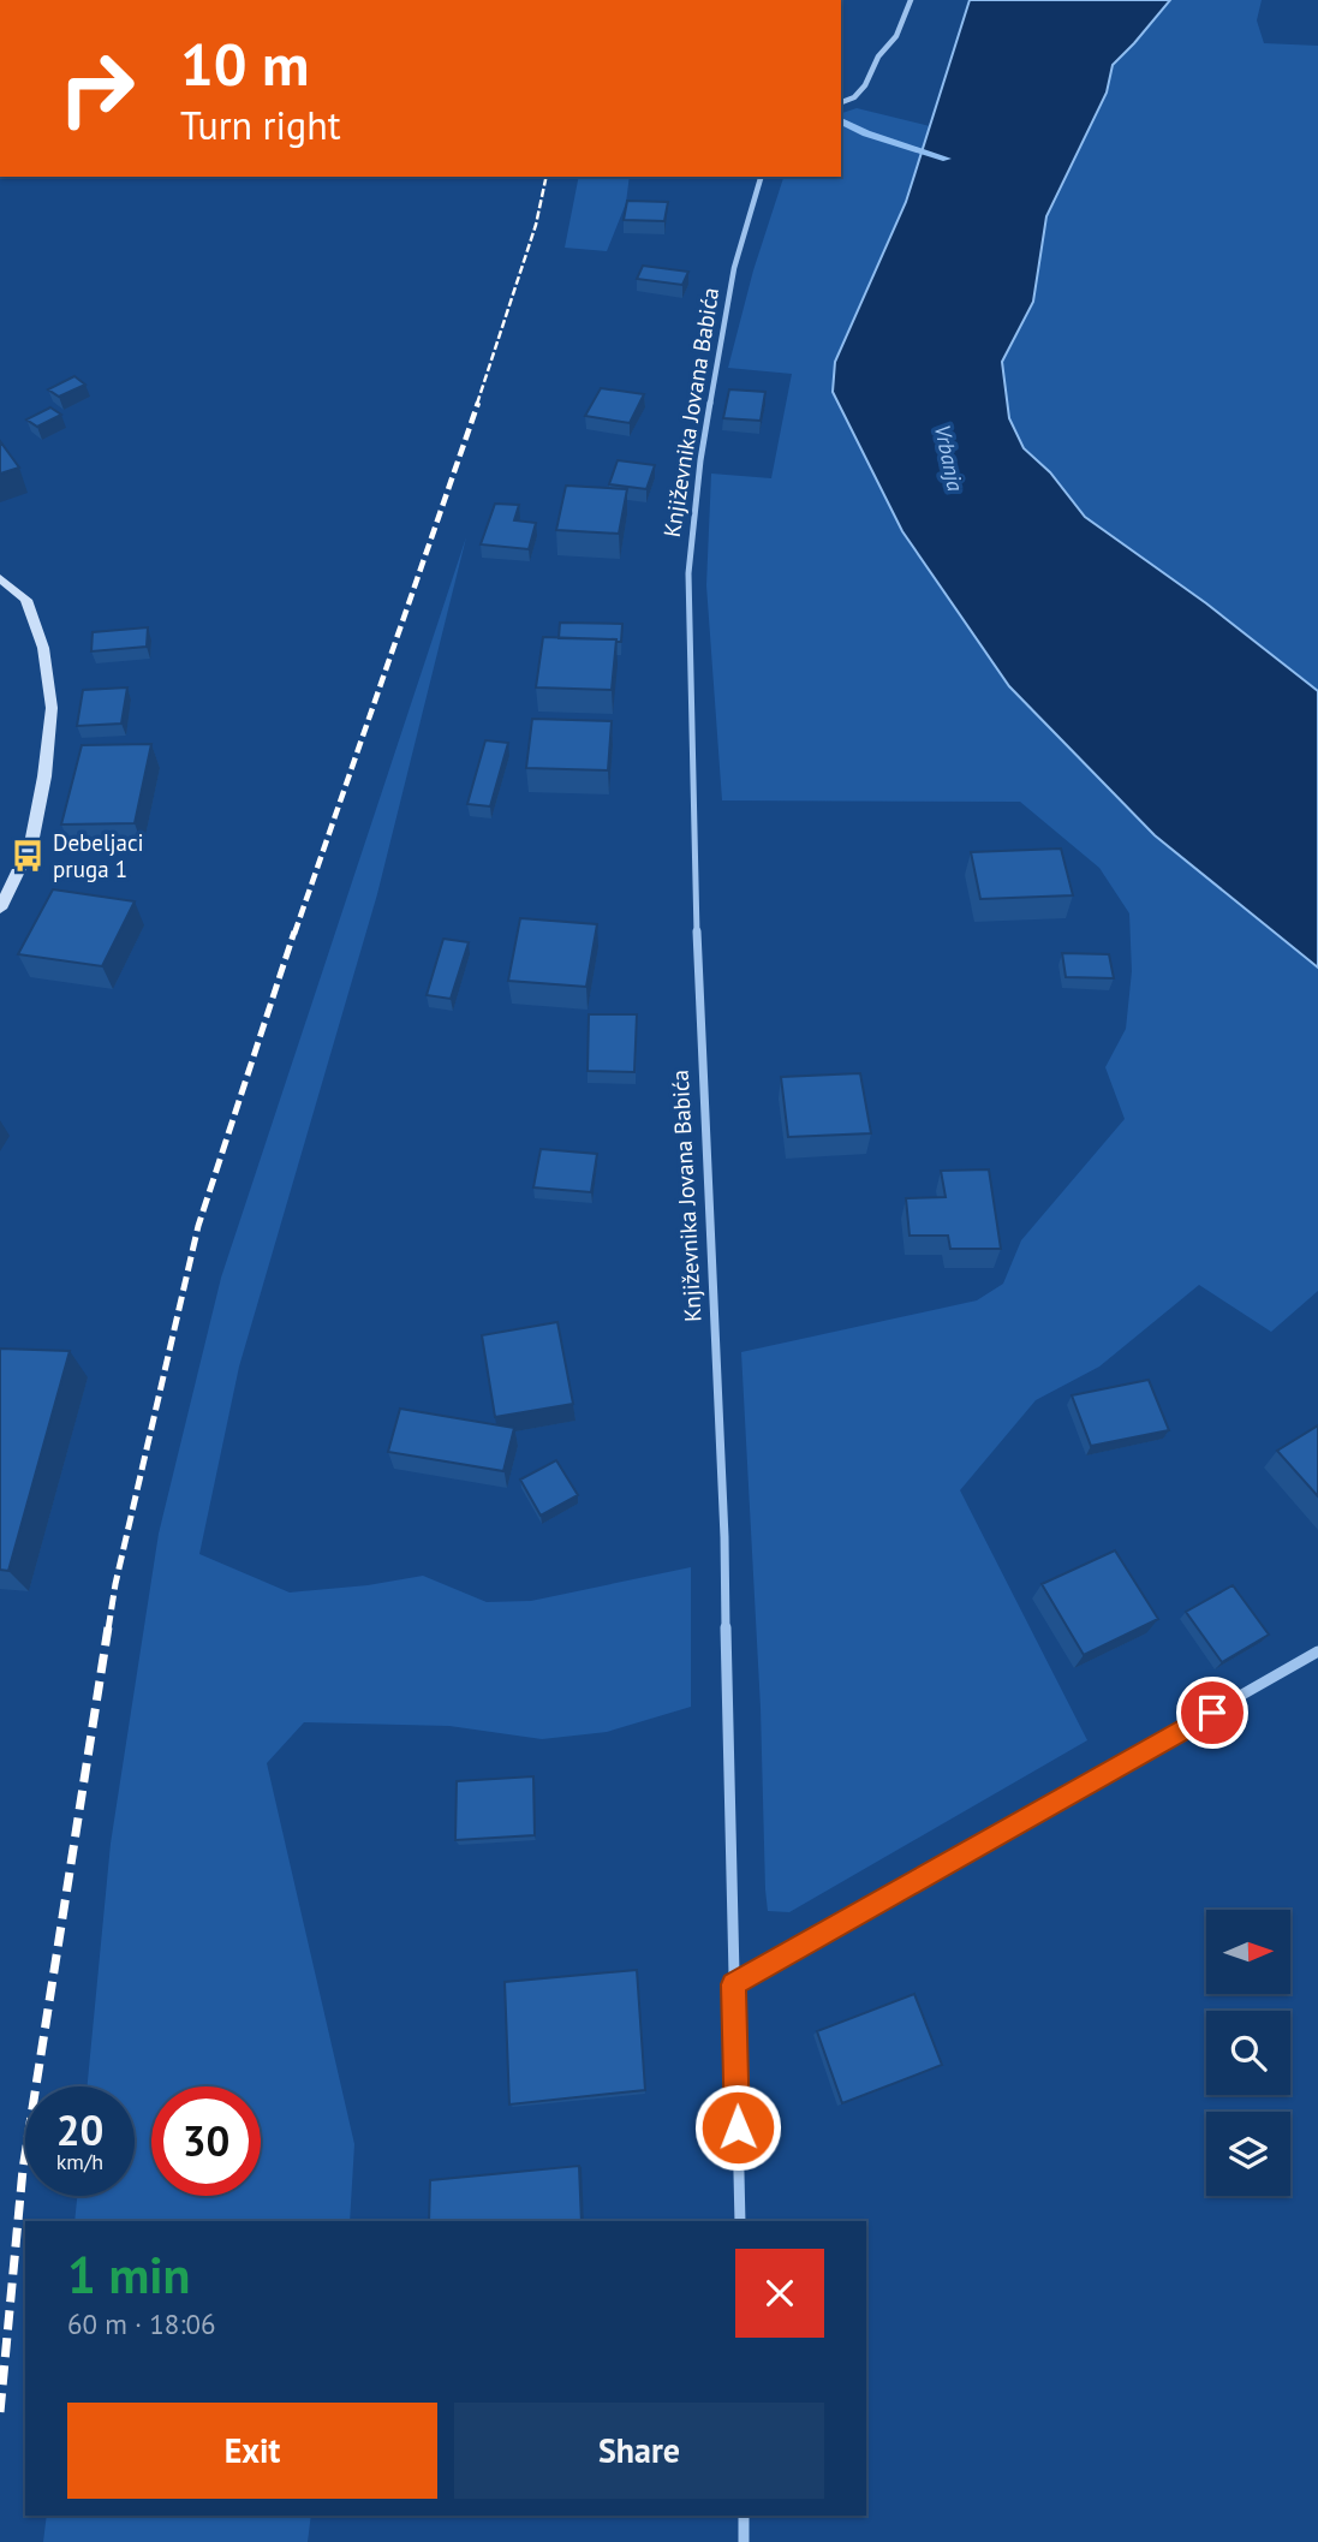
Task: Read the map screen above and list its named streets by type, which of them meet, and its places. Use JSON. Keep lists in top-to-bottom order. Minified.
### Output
{"streets":{"street":["Književnika Jovana Babića"]},"water":["Vrbanja"],"places":{"bus stop":["Debeljaci pruga 1"]},"north":"right","page":{"turn":["10 m","Turn right"],"speed":"20 km/h","limit":"30","heading":["1 min","60 m · 18:06"],"buttons":["Exit","Share"]}}
